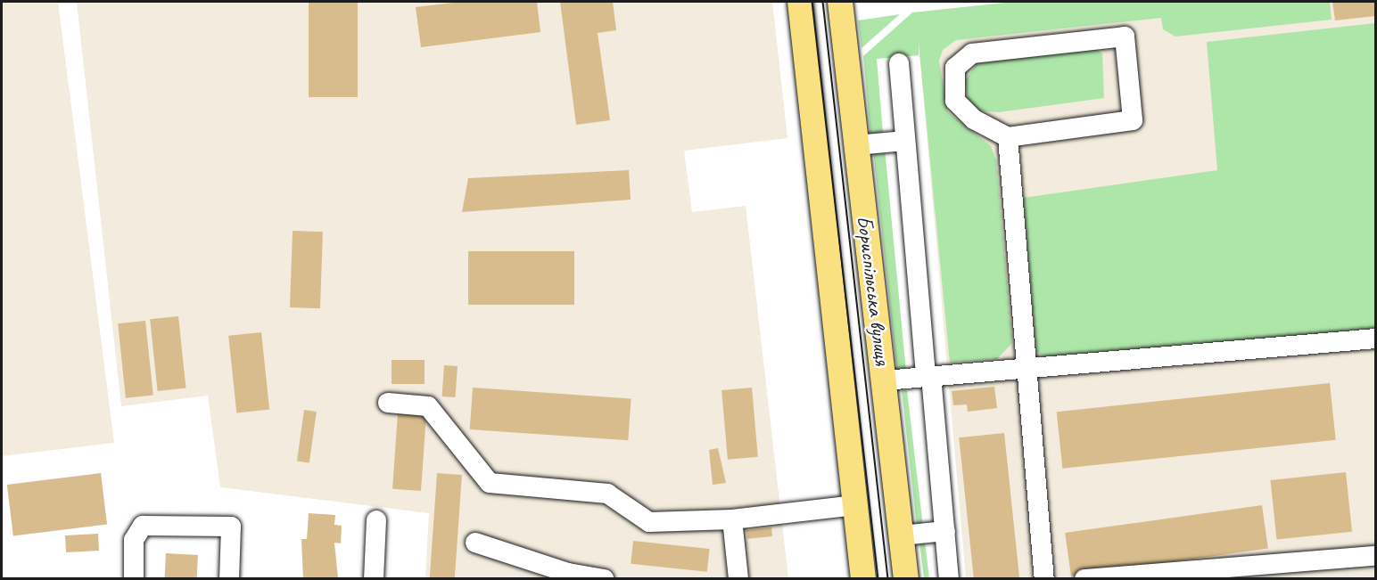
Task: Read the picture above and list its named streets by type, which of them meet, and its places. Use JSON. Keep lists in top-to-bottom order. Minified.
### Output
{"streets":{"main road":["Бориспільська вулиця"]}}
